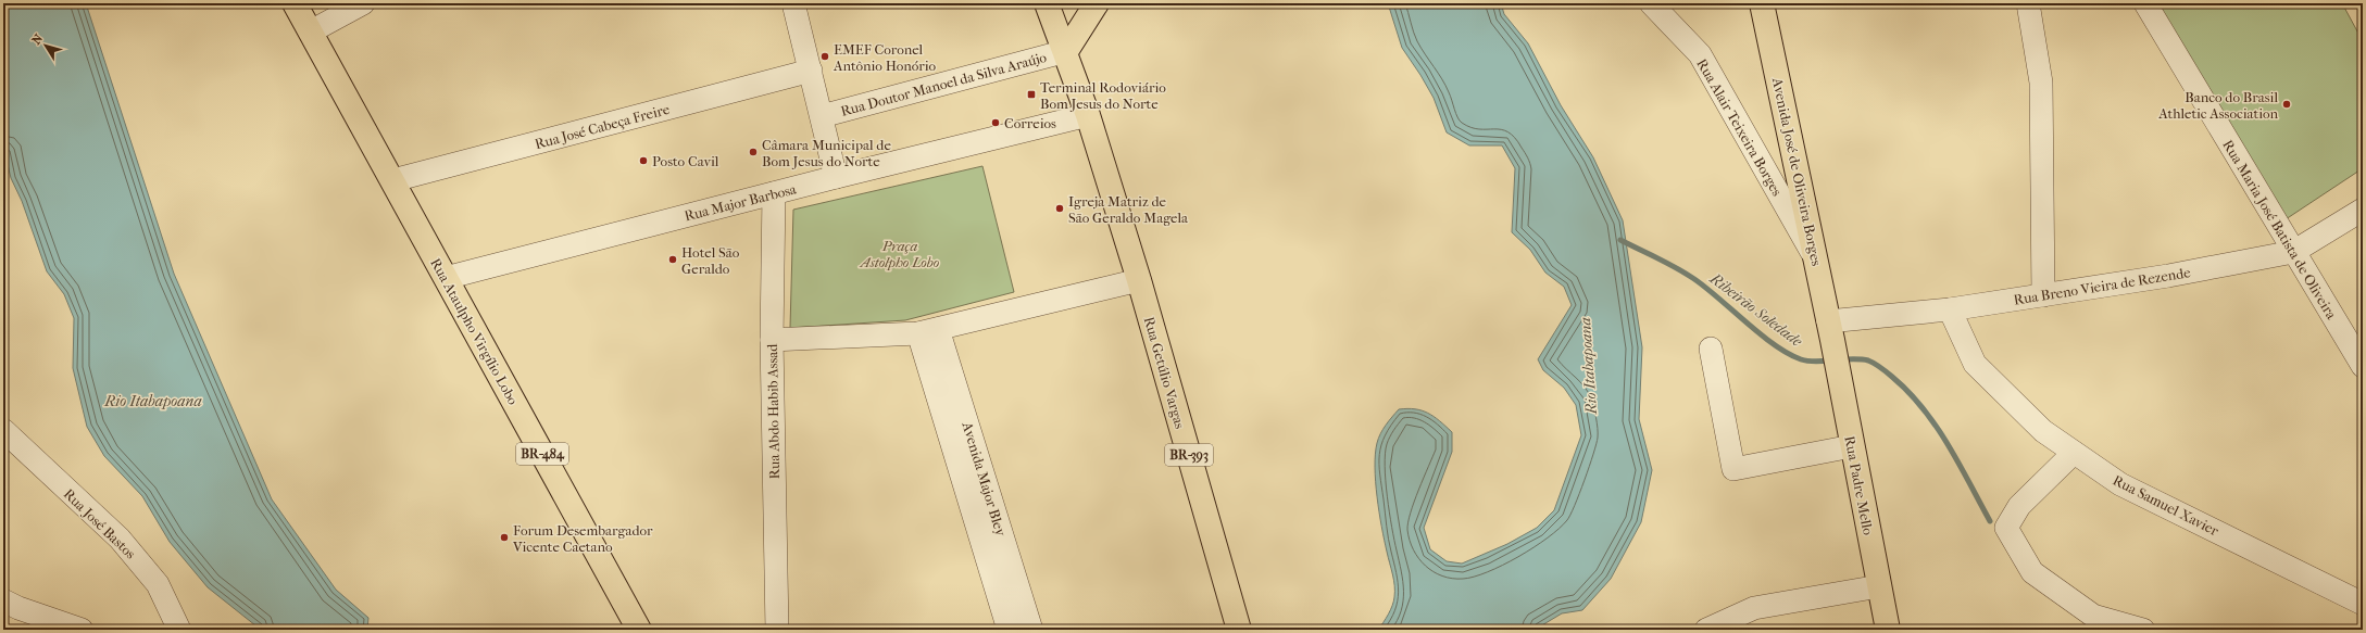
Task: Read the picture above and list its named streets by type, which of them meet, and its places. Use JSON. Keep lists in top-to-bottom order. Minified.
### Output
{"streets":{"main road":["Avenida José de Oliveira Borges","Rua Ataulpho Virgílio Lobo","Rua Getúlio Vargas","BR-484","BR-393","Rua Padre Mello"],"street":["Rua Doutor Manoel da Silva Araújo","Rua José Cabeça Freire","Rua Alair Teixeira Borges","Rua Major Barbosa","Rua Maria José Batista de Oliveira","Rua Breno Vieira de Rezende","Rua Abdo Habib Assad","Avenida Major Bley","Rua Samuel Xavier","Rua José Bastos"]},"crossings":[["Rua Doutor Manoel da Silva Araújo","BR-393"],["Rua José Cabeça Freire","Rua Ataulpho Virgílio Lobo"],["Rua Alair Teixeira Borges","Avenida José de Oliveira Borges"],["Avenida José de Oliveira Borges","Rua Breno Vieira de Rezende"],["Avenida José de Oliveira Borges","Rua Padre Mello"],["Rua Major Barbosa","Rua Ataulpho Virgílio Lobo"],["Rua Major Barbosa","Rua Getúlio Vargas"],["Rua Major Barbosa","Rua Abdo Habib Assad"],["Rua Major Barbosa","BR-393"],["Rua Maria José Batista de Oliveira","Rua Breno Vieira de Rezende"],["Rua Breno Vieira de Rezende","Rua Padre Mello"],["Rua Breno Vieira de Rezende","Rua Samuel Xavier"],["Rua Ataulpho Virgílio Lobo","BR-484"],["Rua Getúlio Vargas","BR-393"]],"water":["Ribeirão Soledade","Rio Itabapoana"],"parks":["Praça Astolpho Lobo"],"places":{"other":["EMEF Coronel Antônio Honório","Banco do Brasil Athletic Association","Correios","Câmara Municipal de Bom Jesus do Norte","Posto Cavil","Igreja Matriz de São Geraldo Magela","Hotel São Geraldo","Forum Desembargador Vicente Caetano"],"transit":["Terminal Rodoviário Bom Jesus do Norte"]},"north":"top left"}
